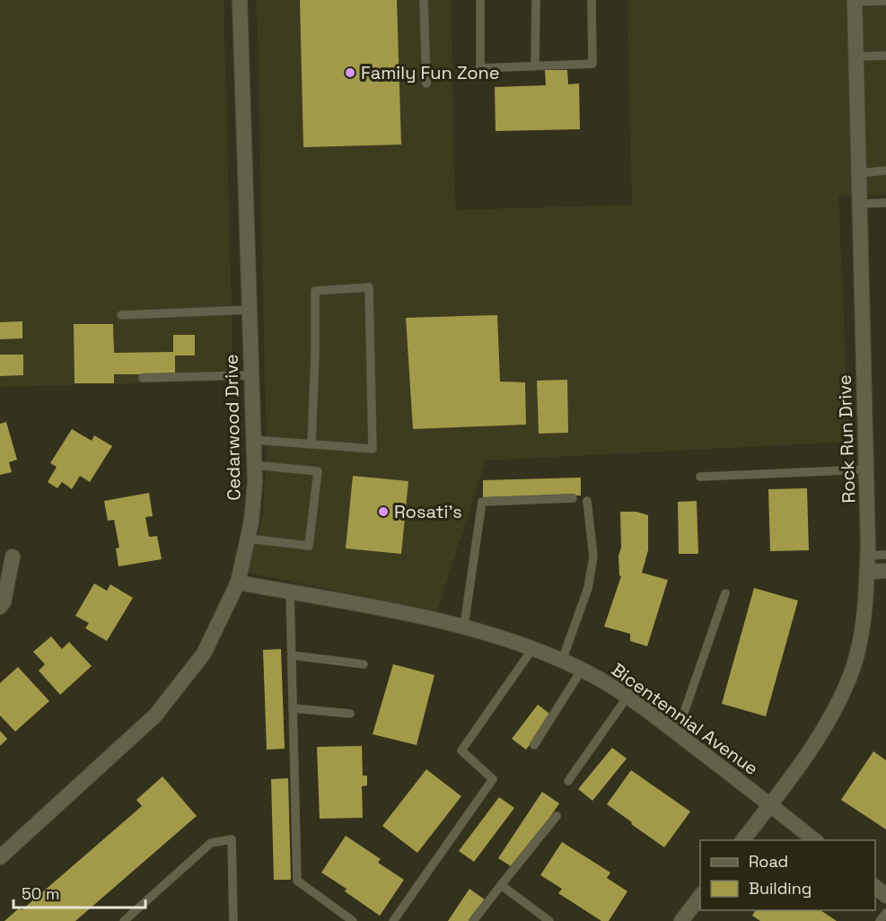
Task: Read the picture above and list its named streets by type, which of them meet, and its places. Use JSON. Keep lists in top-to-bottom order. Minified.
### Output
{"streets":{"street":["Cedarwood Drive","Rock Run Drive","Bicentennial Avenue"]},"crossings":[["Cedarwood Drive","Bicentennial Avenue"],["Rock Run Drive","Bicentennial Avenue"]],"places":["Family Fun Zone","Rosati's"],"legend":["Road","Building"],"scale_bar":"50 m"}
